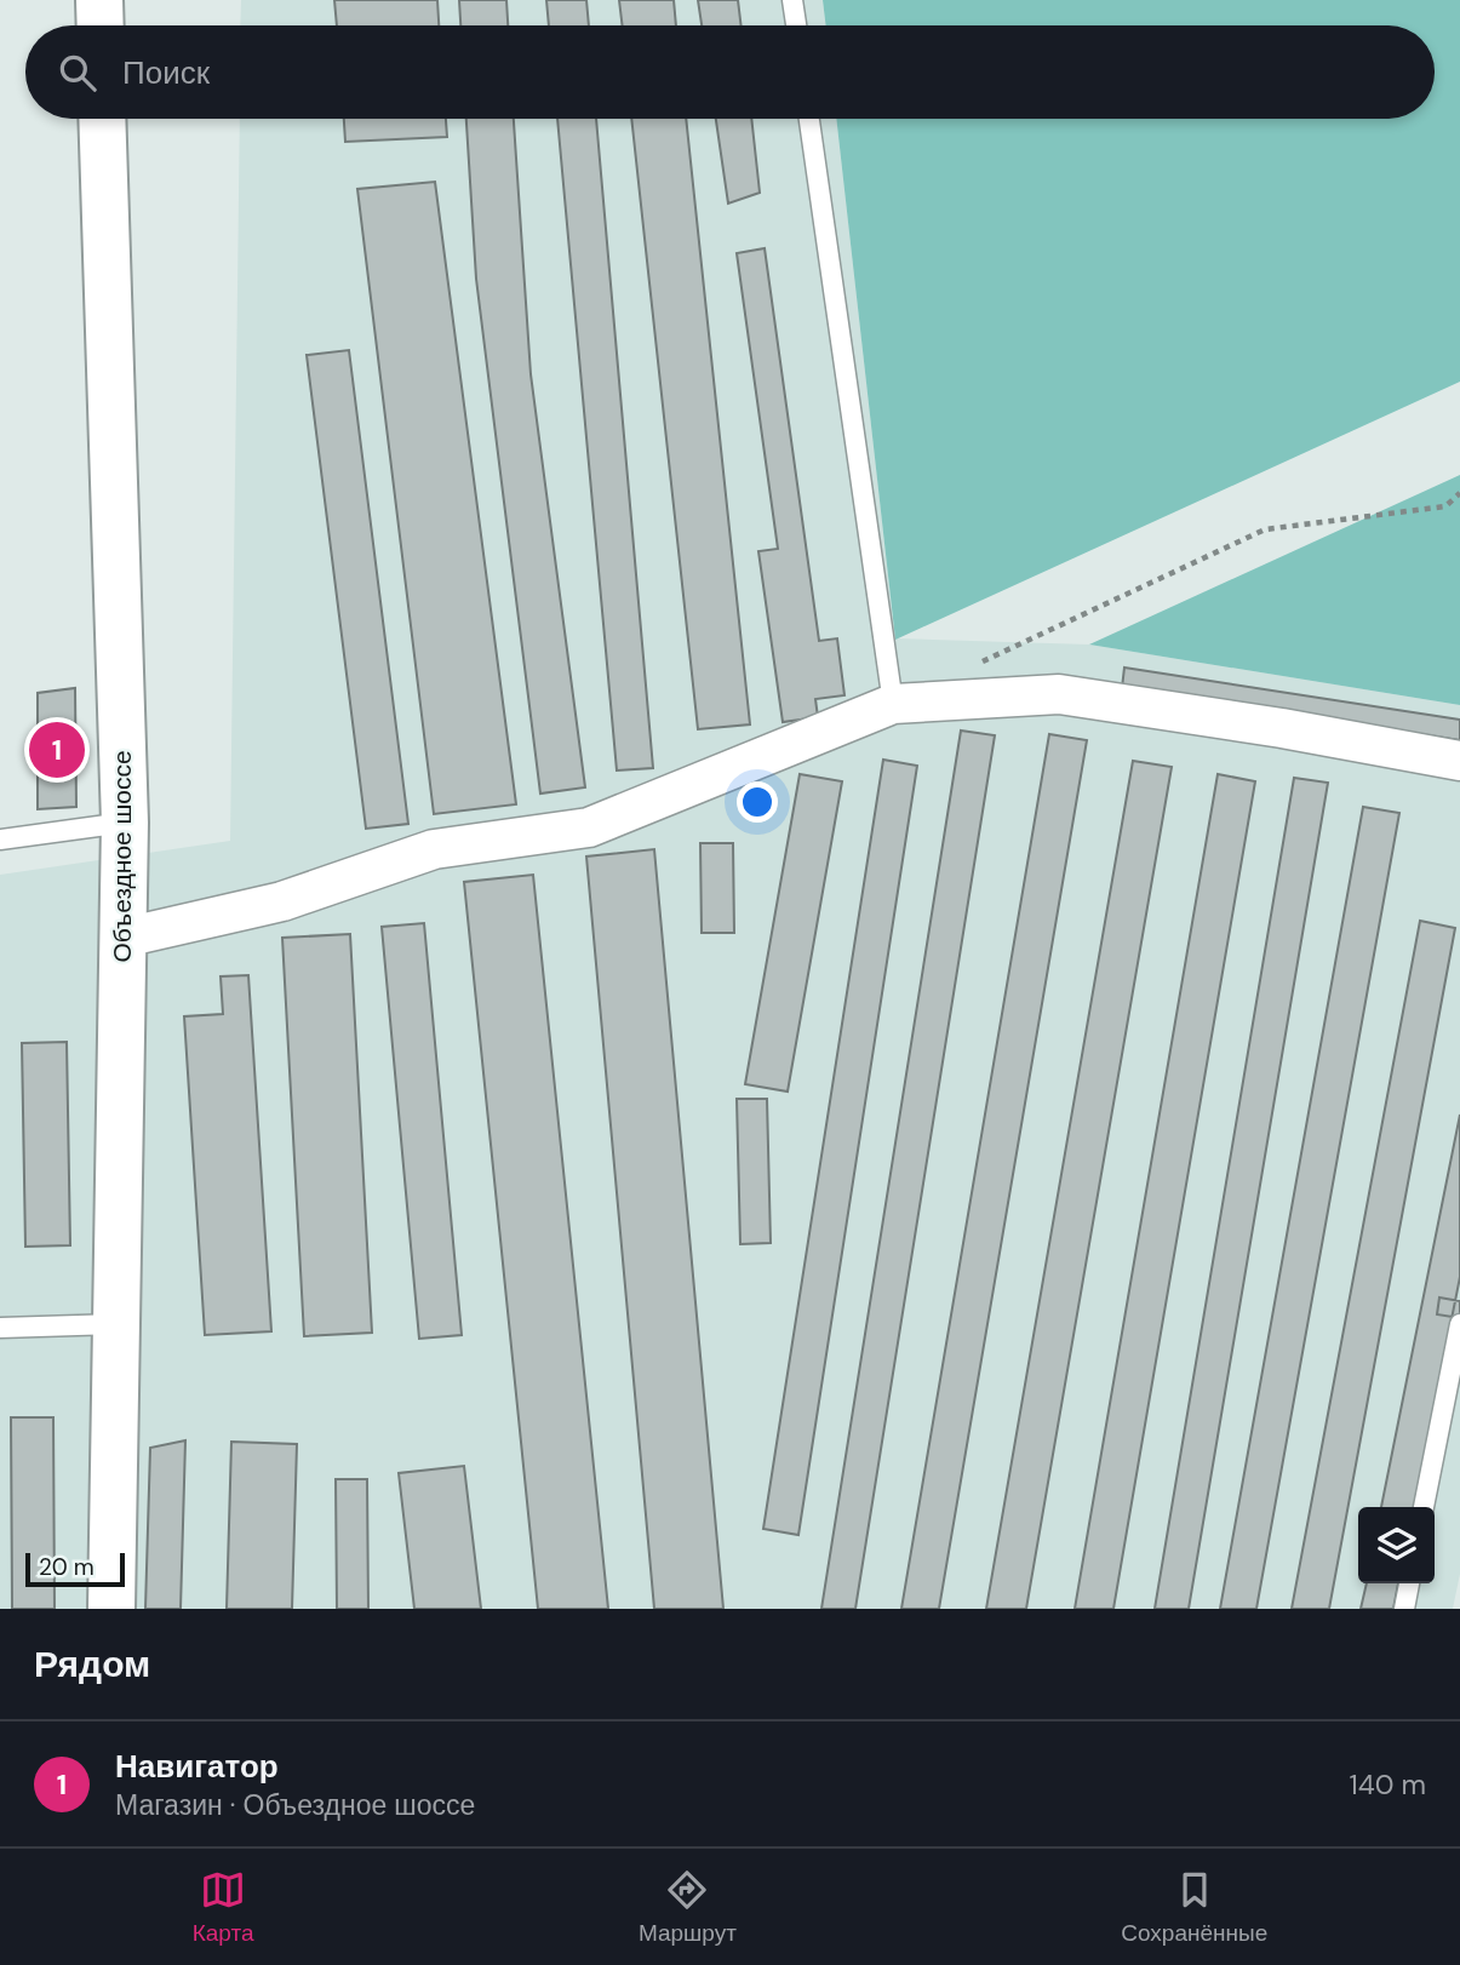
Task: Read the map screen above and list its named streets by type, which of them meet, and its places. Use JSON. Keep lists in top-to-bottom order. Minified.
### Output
{"streets":{"street":["Объездное шоссе"]},"scale_bar":"20 m","page":{"search":"Поиск","pins":"1","scale":"20 m","heading":"Рядом","list":[{"mark":"1","name":"Навигатор","note":"Магазин · Объездное шоссе","value":"140 m"}],"nav":["Карта","Маршрут","Сохранённые"]}}
